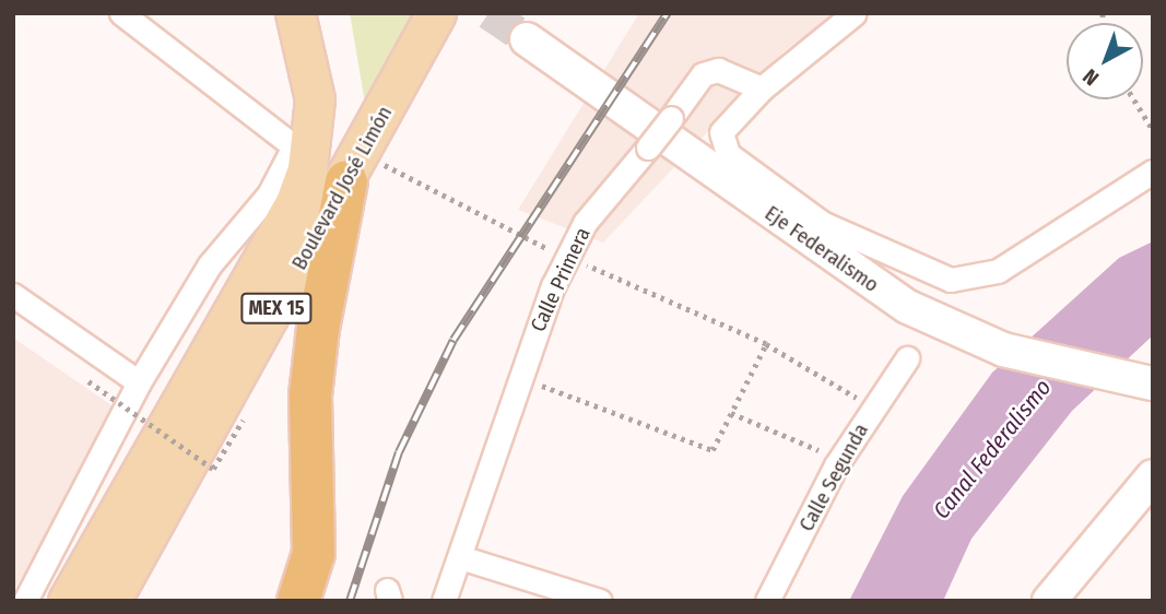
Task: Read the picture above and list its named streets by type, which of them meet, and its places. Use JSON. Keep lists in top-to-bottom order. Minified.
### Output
{"streets":{"main road":["Boulevard José Limón","Eje Federalismo","MEX 15"],"street":["Calle Primera","Calle Segunda"]},"water":["Canal Federalismo"],"north":"bottom left"}
